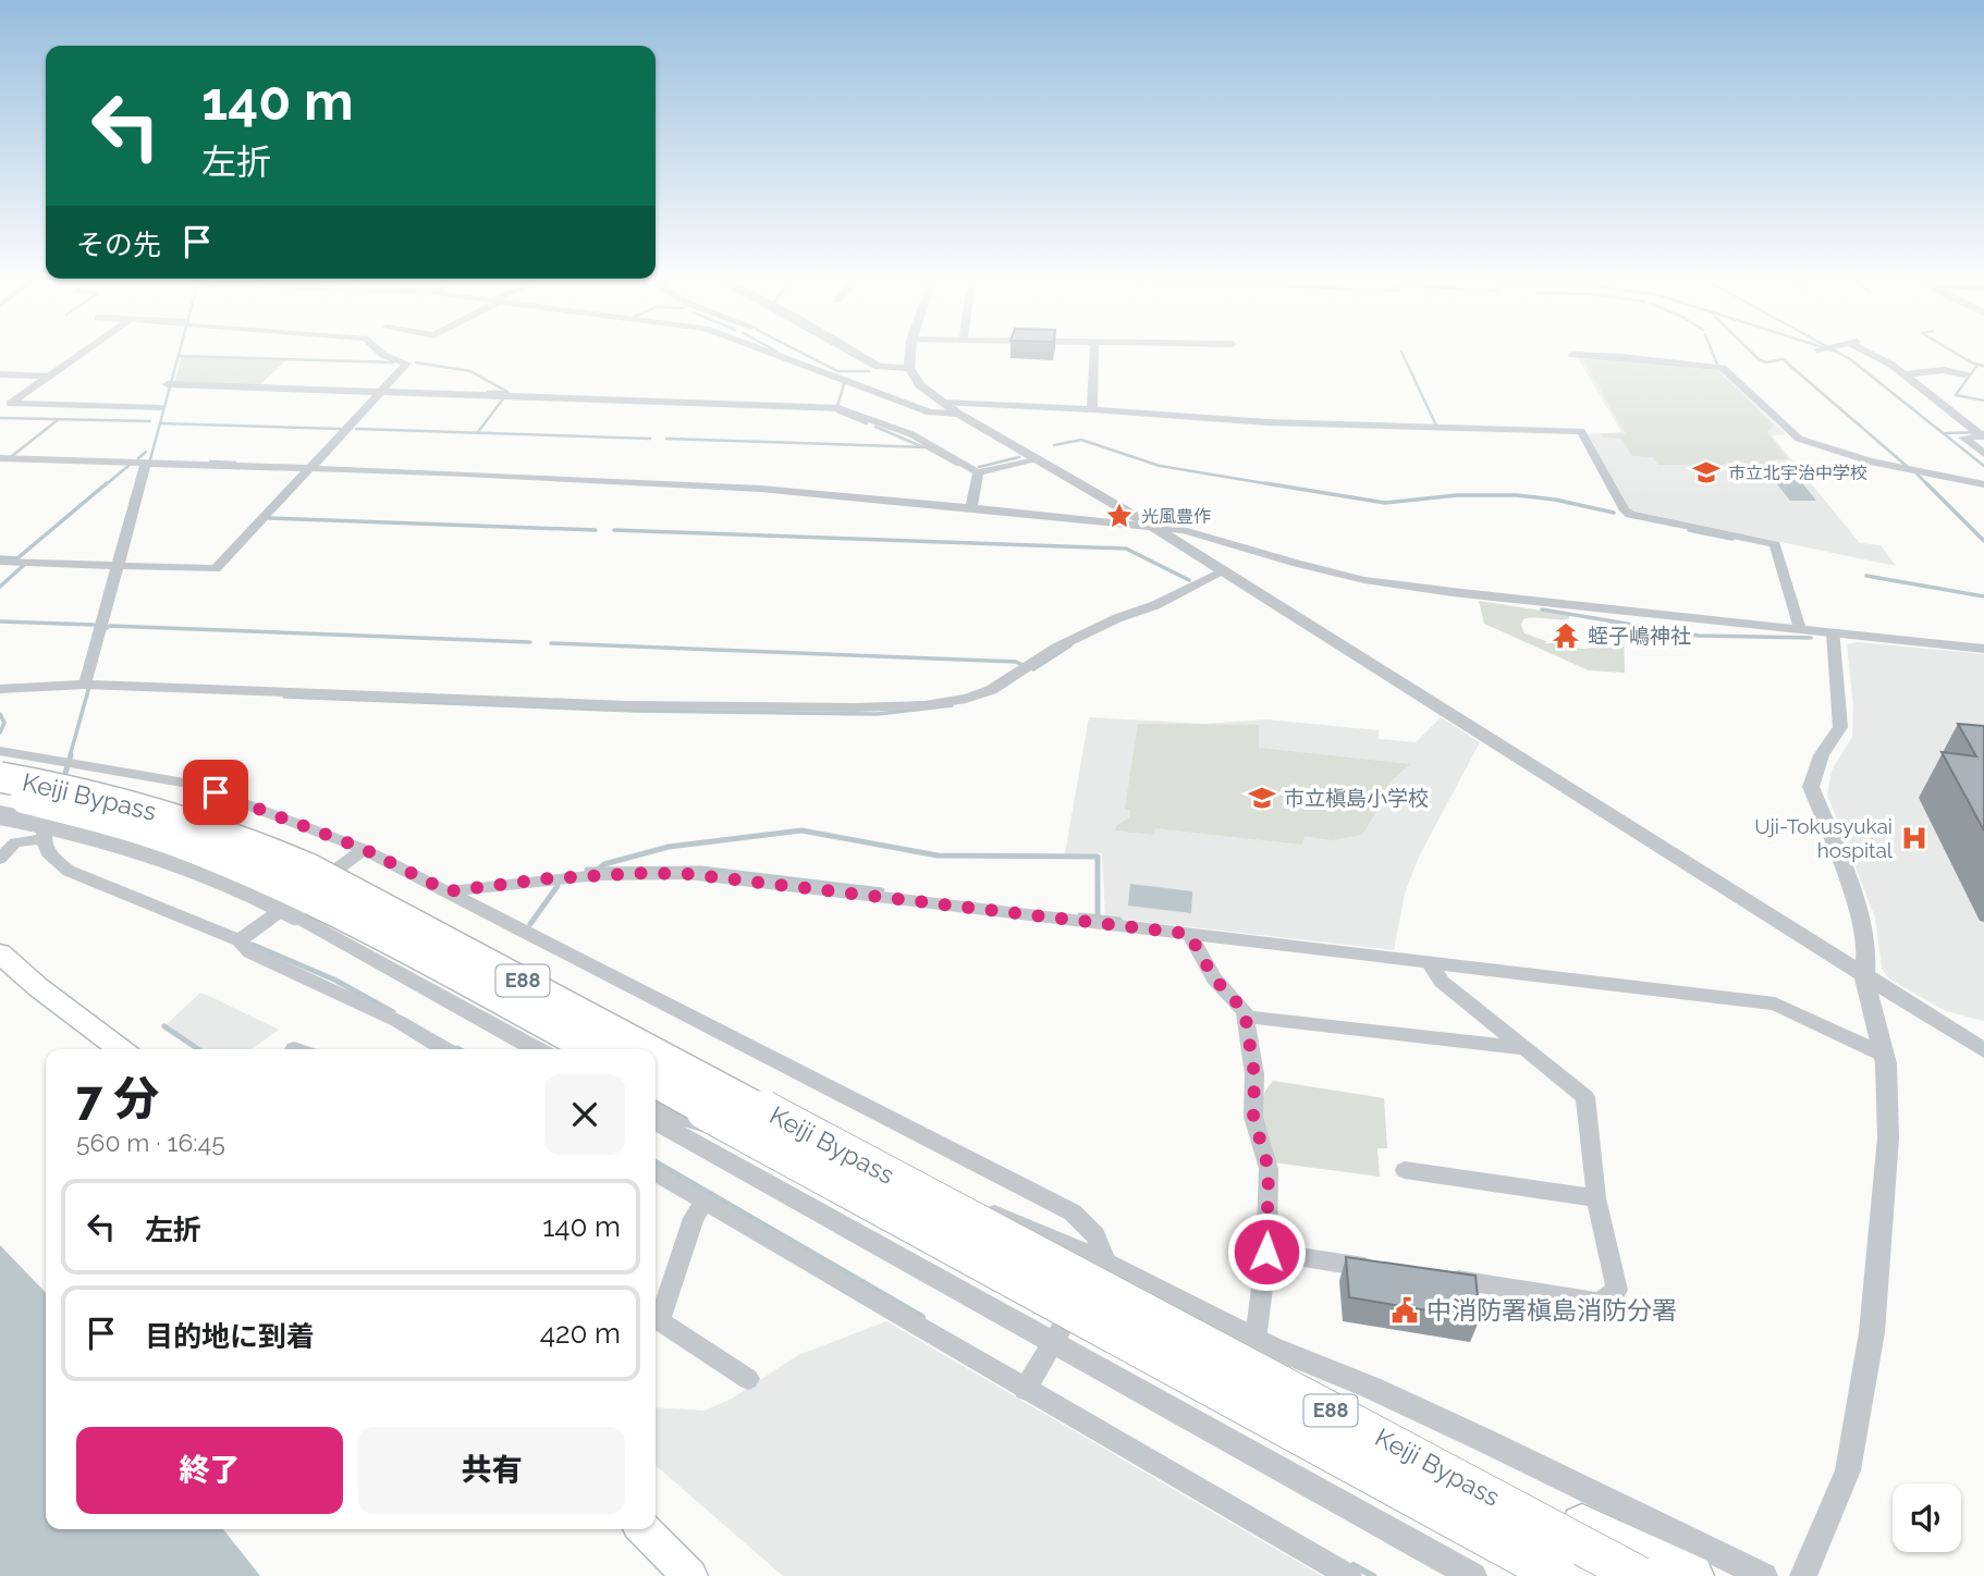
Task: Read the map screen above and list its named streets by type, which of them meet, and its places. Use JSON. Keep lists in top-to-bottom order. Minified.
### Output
{"streets":{"highway":["Keiji Bypass","E88"]},"places":{"school or university":["市立北宇治中学校","市立槇島小学校"],"place":["光風豊作"],"temple":["蛭子嶋神社"],"hospital":["Uji-Tokusyukai hospital"],"public building":["中消防署槇島消防分署"]},"page":{"turn":["140 m","左折"],"then":"その先","heading":["7 分","560 m · 16:45"],"list":[{"name":"左折","value":"140 m"},{"name":"目的地に到着","value":"420 m"}],"buttons":["終了","共有"]}}
